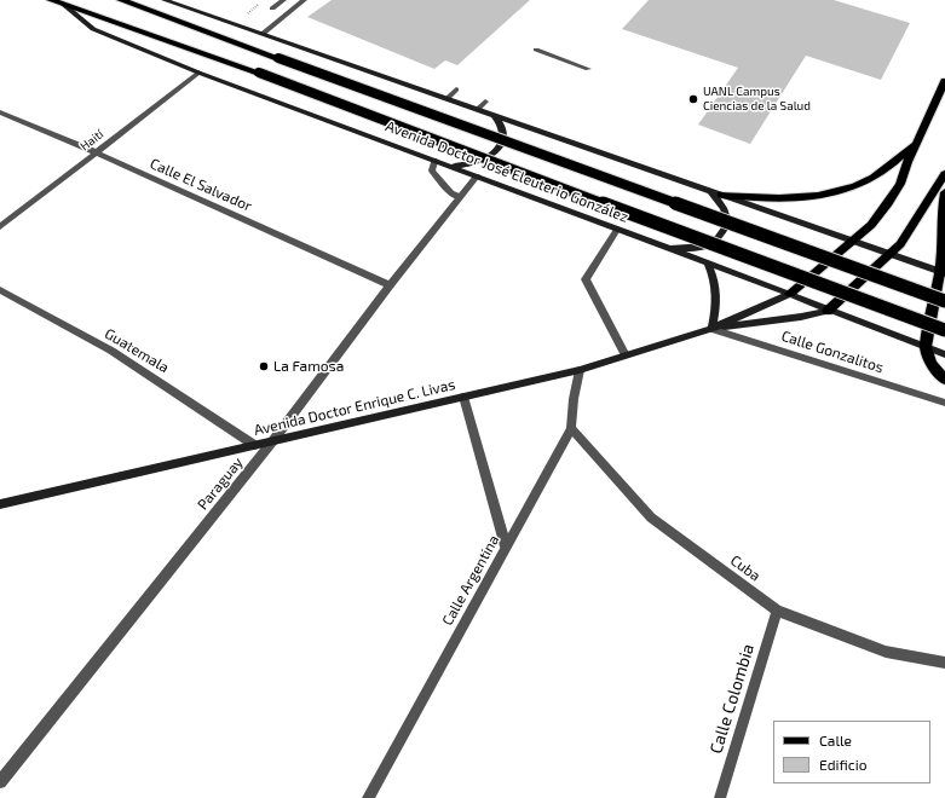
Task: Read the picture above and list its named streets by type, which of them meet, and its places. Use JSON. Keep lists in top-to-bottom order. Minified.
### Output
{"streets":{"highway":["Avenida Doctor José Eleuterio González"],"main road":["Avenida Doctor Enrique C. Livas"],"street":["Haití","Calle El Salvador","Guatemala","Calle Gonzalitos","Paraguay","Cuba","Calle Argentina","Calle Colombia"]},"crossings":[["Haití","Avenida Doctor José Eleuterio González"],["Haití","Calle El Salvador"],["Avenida Doctor José Eleuterio González","Calle Gonzalitos"],["Avenida Doctor José Eleuterio González","Avenida Doctor Enrique C. Livas"],["Avenida Doctor José Eleuterio González","Paraguay"],["Calle El Salvador","Paraguay"],["Guatemala","Avenida Doctor Enrique C. Livas"],["Calle Gonzalitos","Avenida Doctor Enrique C. Livas"],["Avenida Doctor Enrique C. Livas","Paraguay"],["Avenida Doctor Enrique C. Livas","Calle Argentina"],["Cuba","Calle Argentina"],["Cuba","Calle Colombia"]],"places":["UANL Campus Ciencias de la Salud","La Famosa"],"legend":["Calle","Edificio"]}
